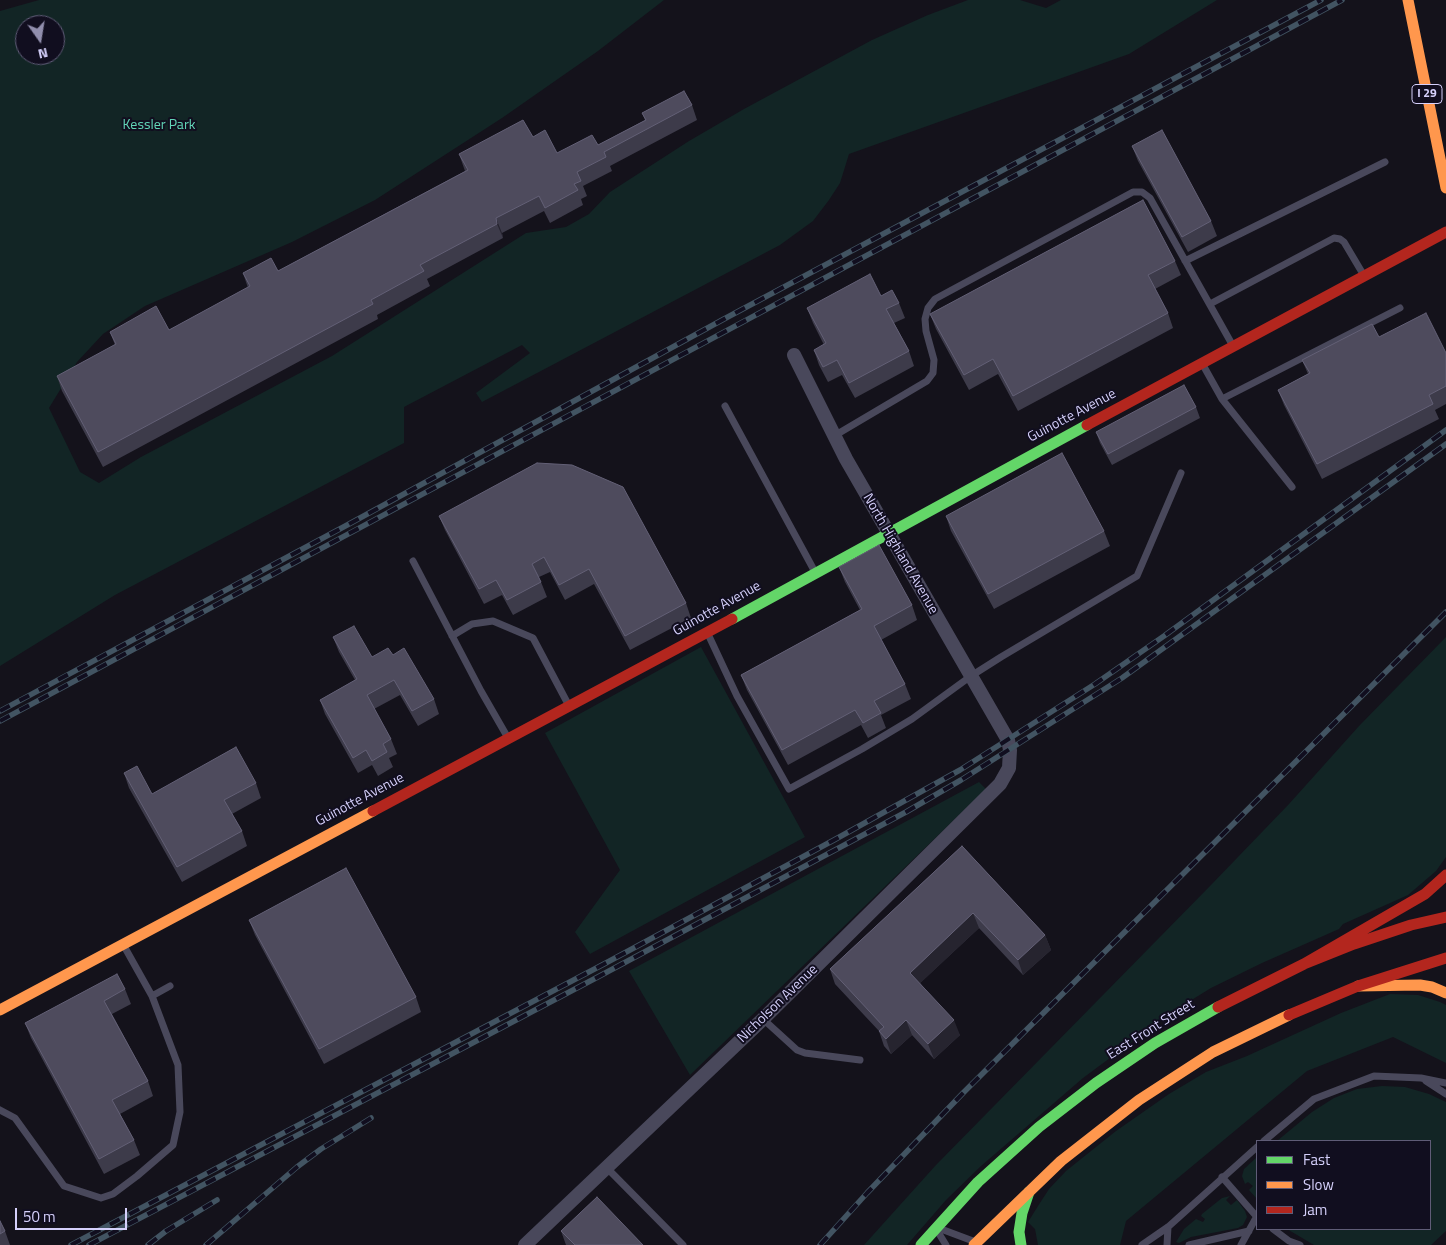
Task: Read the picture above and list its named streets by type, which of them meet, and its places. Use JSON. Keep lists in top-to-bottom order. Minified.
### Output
{"streets":{"main road":["I 29","Guinotte Avenue","East Front Street"],"street":["North Highland Avenue","Nicholson Avenue"]},"crossings":[["Guinotte Avenue","North Highland Avenue"],["North Highland Avenue","Nicholson Avenue"]],"parks":["Kessler Park"],"legend":["Fast","Slow","Jam"],"scale_bar":"50 m","north":"bottom"}
